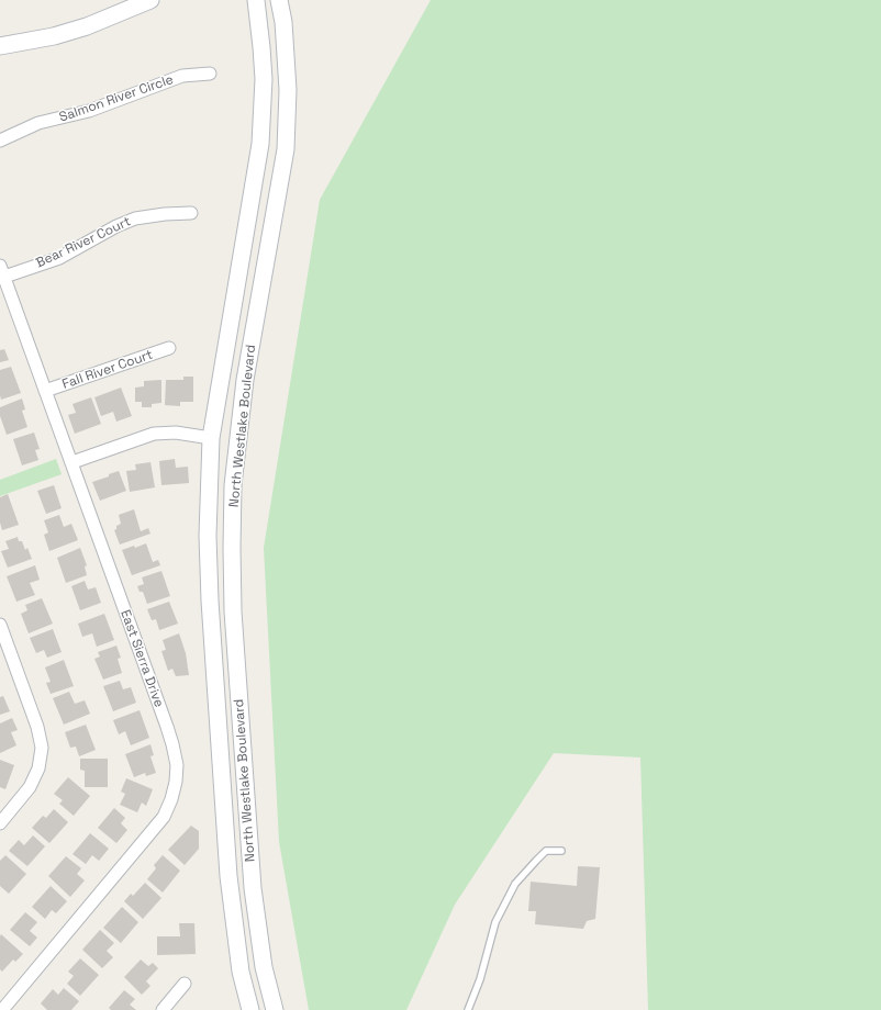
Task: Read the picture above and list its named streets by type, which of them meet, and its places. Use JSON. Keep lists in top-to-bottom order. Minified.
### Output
{"streets":{"main road":["North Westlake Boulevard"],"street":["Salmon River Circle","Bear River Court","Fall River Court","East Sierra Drive"]},"crossings":[["Bear River Court","East Sierra Drive"],["Fall River Court","East Sierra Drive"]]}
